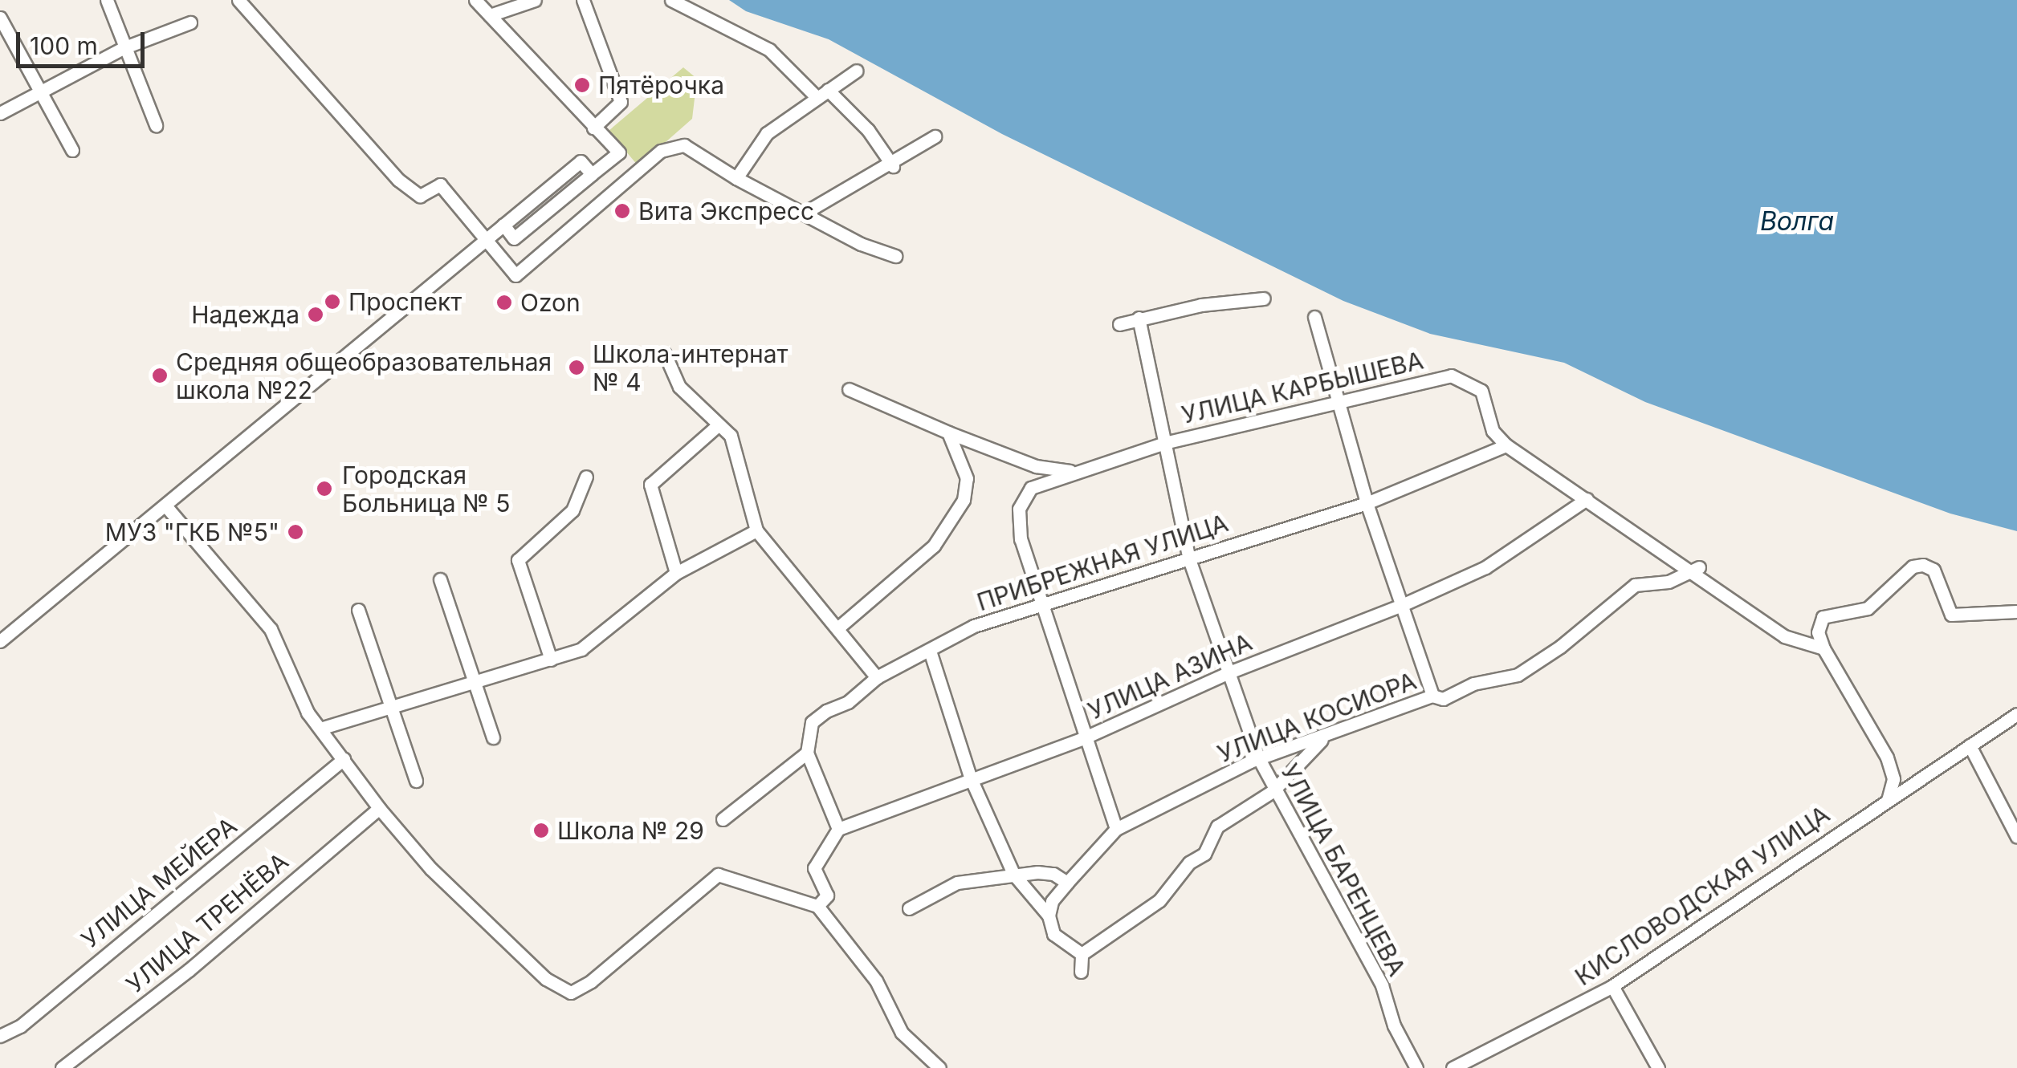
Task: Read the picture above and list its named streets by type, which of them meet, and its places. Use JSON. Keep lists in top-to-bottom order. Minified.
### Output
{"streets":{"street":["УЛИЦА КАРБЫШЕВА","ПРИБРЕЖНАЯ УЛИЦА","УЛИЦА АЗИНА","УЛИЦА КОСИОРА","УЛИЦА БАРЕНЦЕВА","УЛИЦА МЕЙЕРА","КИСЛОВОДСКАЯ УЛИЦА","УЛИЦА ТРЕНЁВА"]},"crossings":[["УЛИЦА КАРБЫШЕВА","ПРИБРЕЖНАЯ УЛИЦА"],["УЛИЦА КАРБЫШЕВА","УЛИЦА АЗИНА"],["УЛИЦА КАРБЫШЕВА","УЛИЦА КОСИОРА"],["УЛИЦА КАРБЫШЕВА","УЛИЦА БАРЕНЦЕВА"],["ПРИБРЕЖНАЯ УЛИЦА","УЛИЦА БАРЕНЦЕВА"],["УЛИЦА АЗИНА","УЛИЦА БАРЕНЦЕВА"],["УЛИЦА КОСИОРА","УЛИЦА БАРЕНЦЕВА"]],"water":["Волга"],"places":["Пятёрочка","Вита Экспресс","Проспект","Ozon","Надежда","Школа-интернат № 4","Средняя общеобразовательная школа №22","Городская Больница № 5","МУЗ \"ГКБ №5\"","Школа № 29"],"scale_bar":"100 m"}
